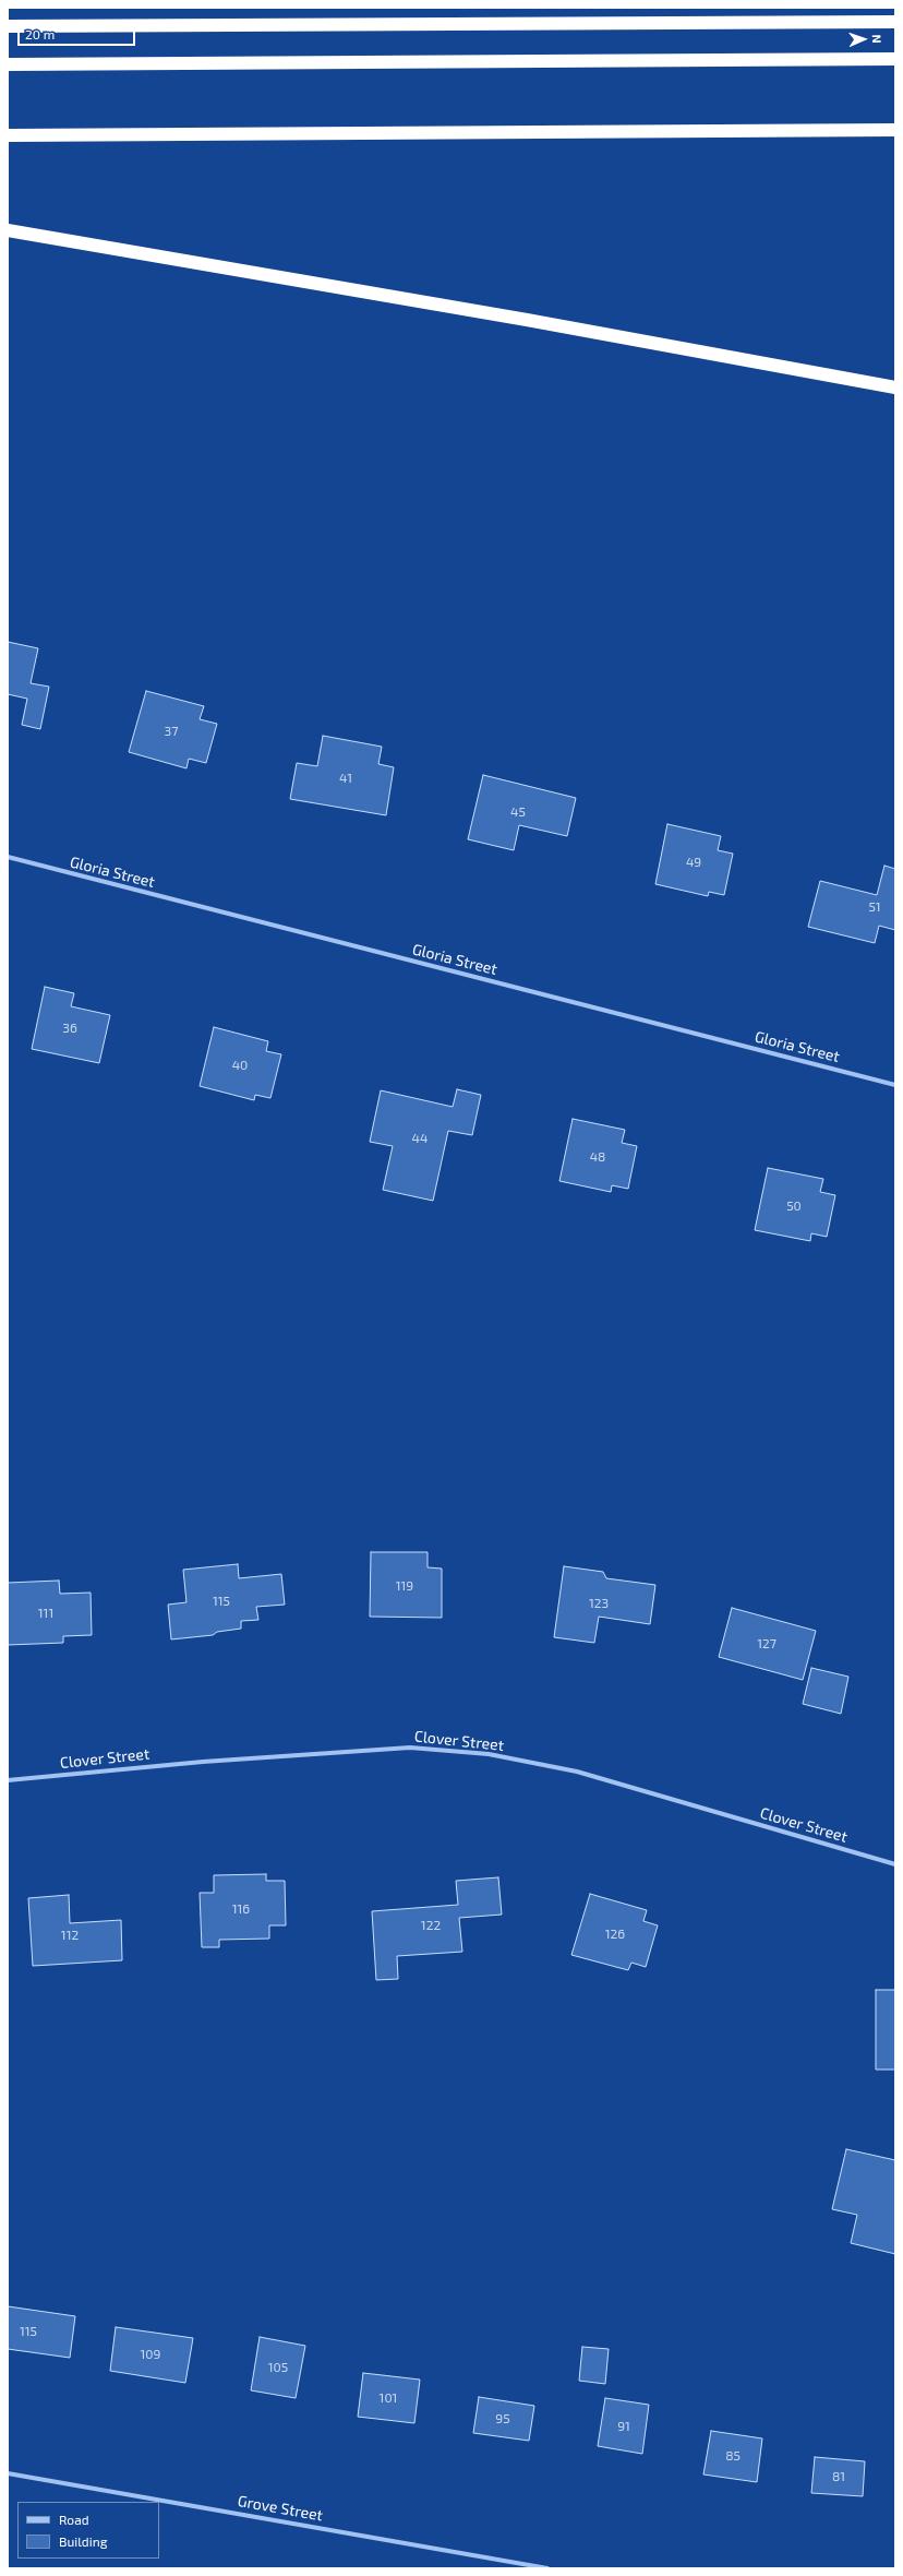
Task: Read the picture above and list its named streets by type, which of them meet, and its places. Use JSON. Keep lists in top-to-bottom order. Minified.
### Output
{"streets":{"street":["Gloria Street","Clover Street","Grove Street"]},"house_numbers":["37","41","45","49","51","36","40","44","48","50","119","115","123","111","127","116","122","126","112","115","109","105","101","95","91","85","81"],"legend":["Road","Building"],"scale_bar":"20 m","north":"right"}
